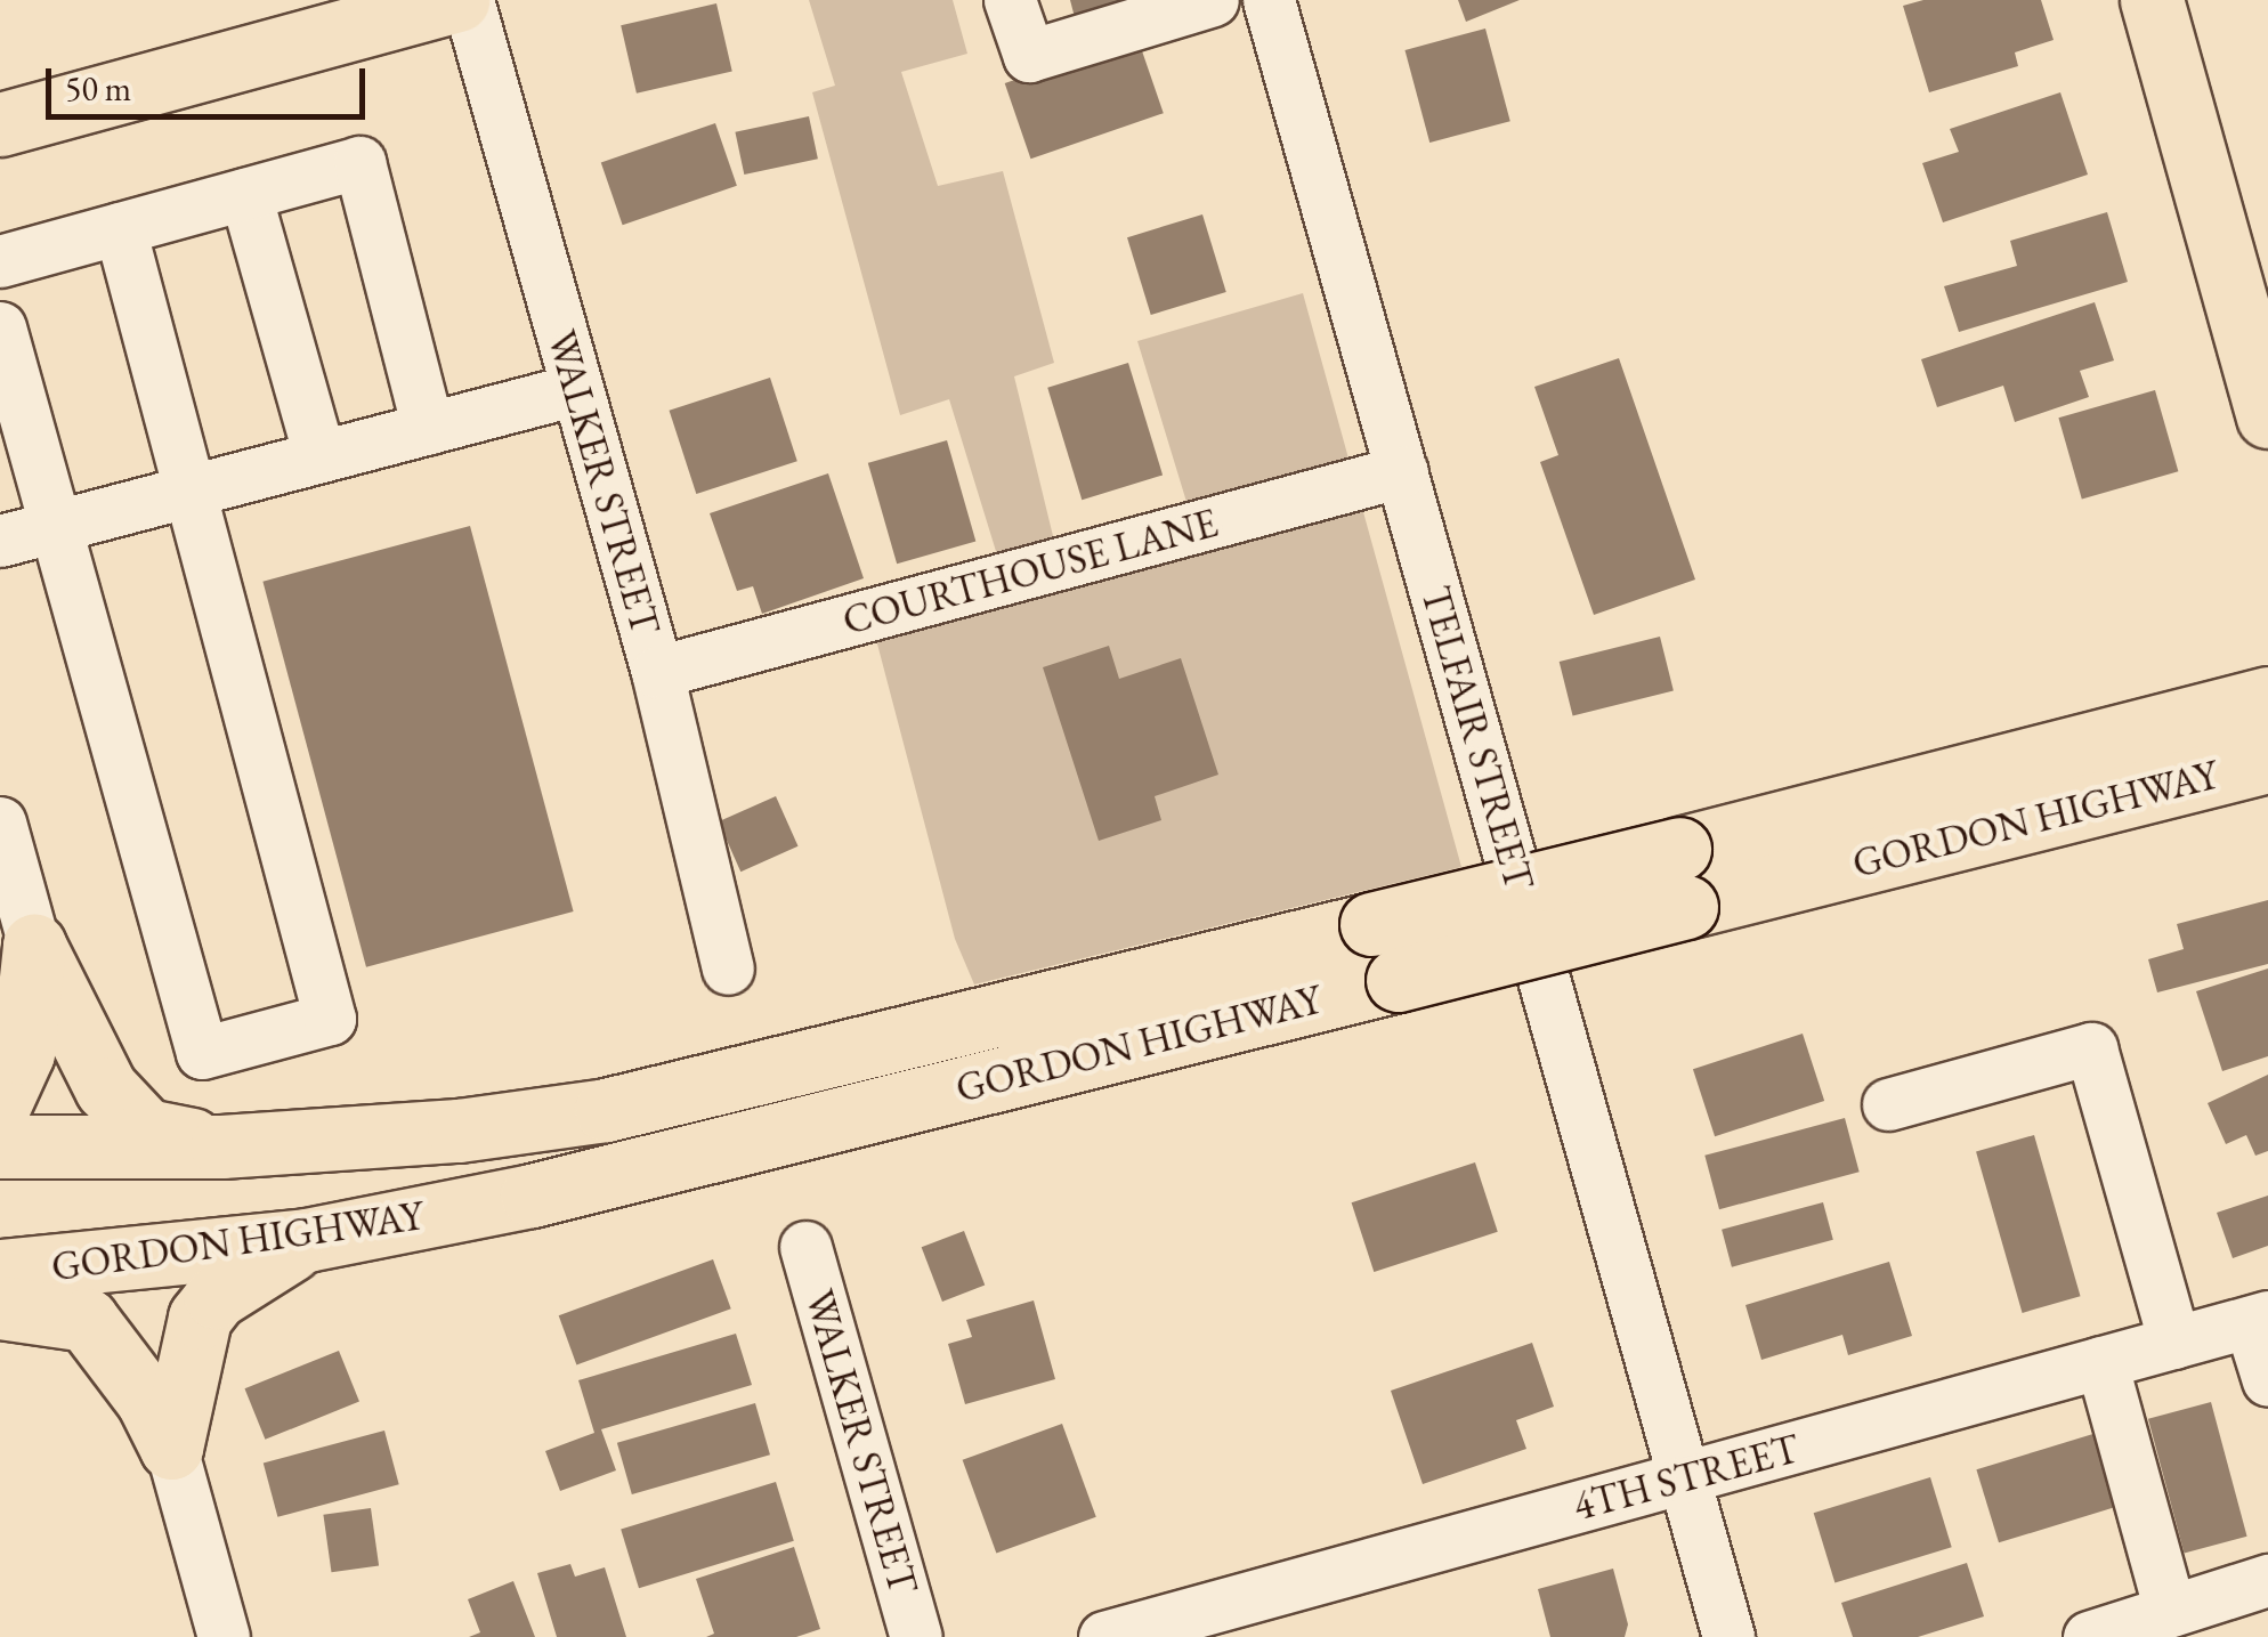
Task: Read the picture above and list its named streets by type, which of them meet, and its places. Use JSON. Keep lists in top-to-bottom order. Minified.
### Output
{"streets":{"main road":["GORDON HIGHWAY"],"street":["WALKER STREET","COURTHOUSE LANE","TELFAIR STREET","4TH STREET"]},"crossings":[["WALKER STREET","COURTHOUSE LANE"],["COURTHOUSE LANE","TELFAIR STREET"],["TELFAIR STREET","4TH STREET"]],"scale_bar":"50 m"}
